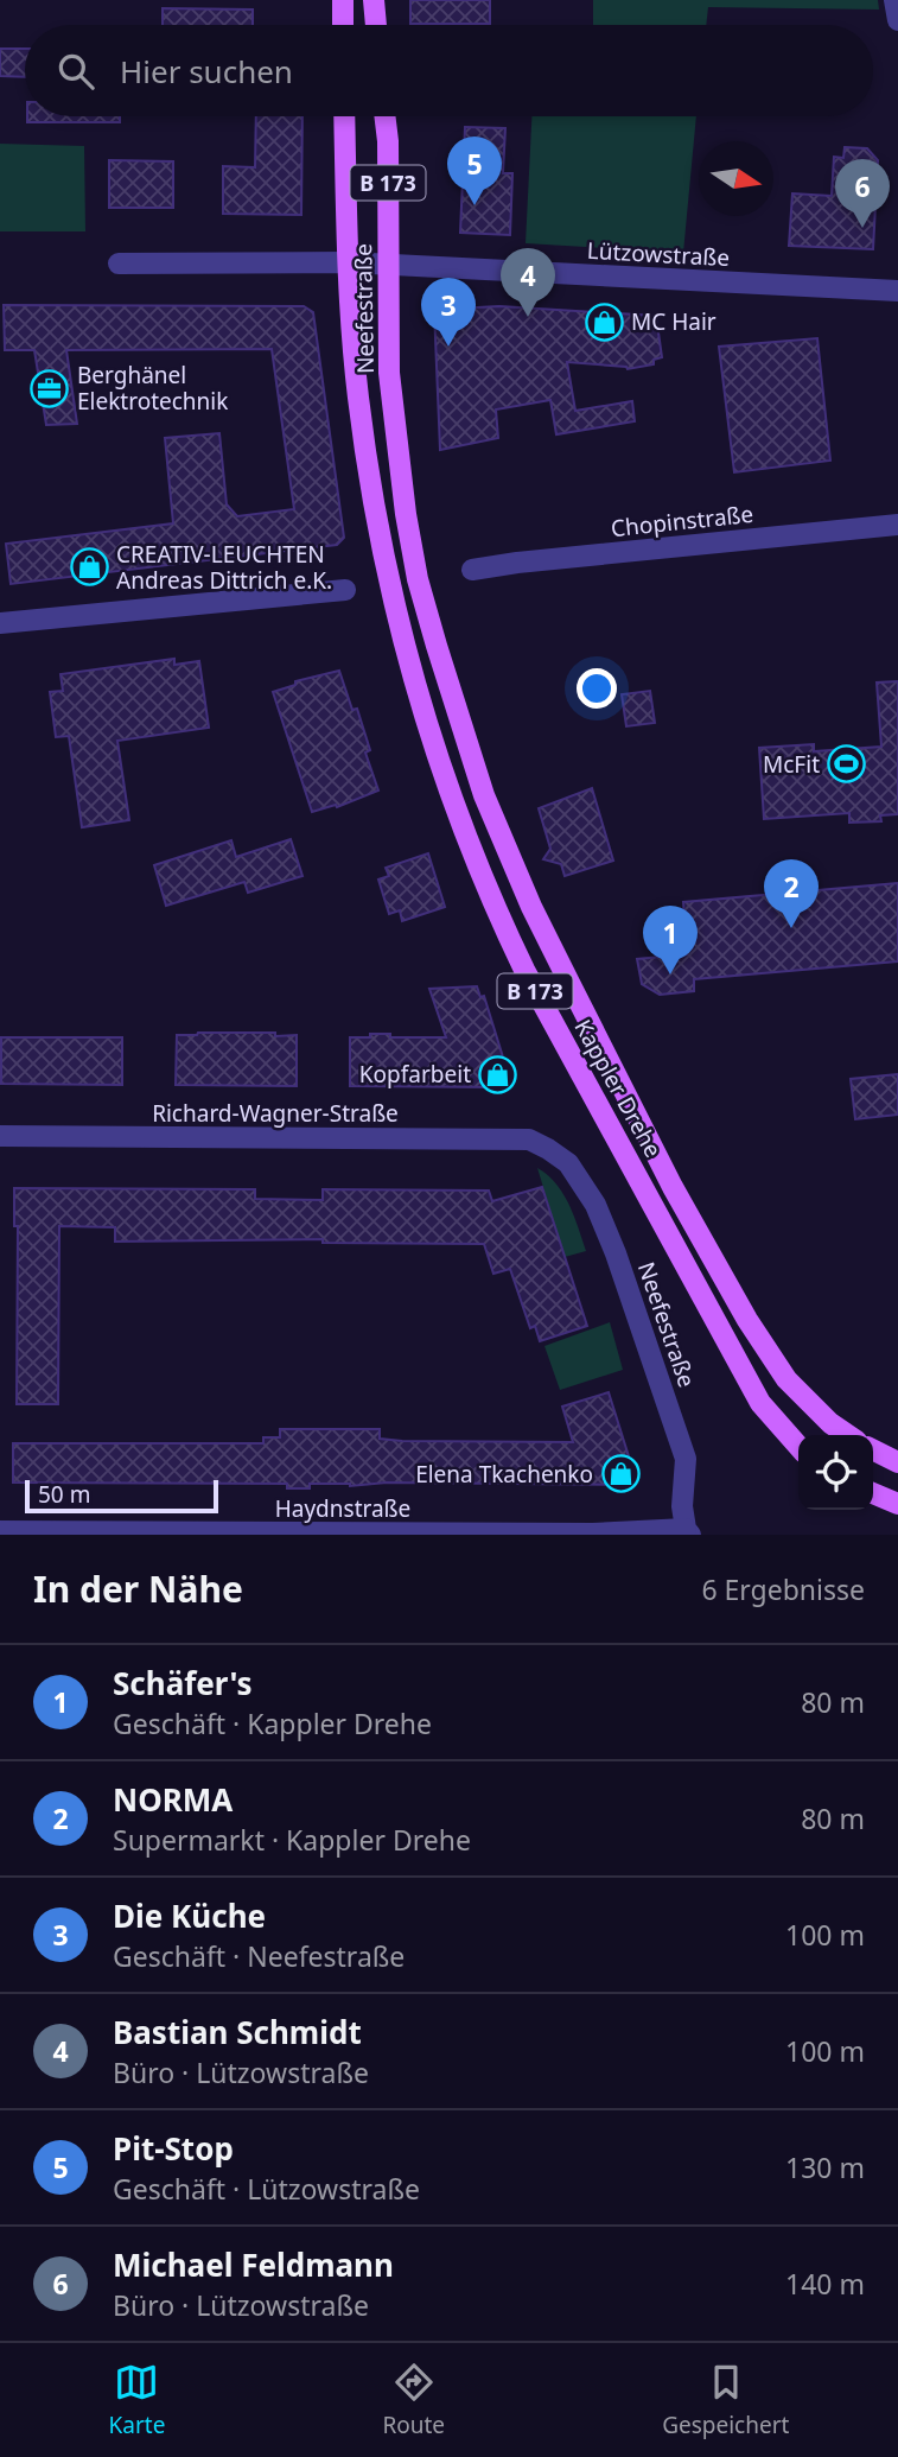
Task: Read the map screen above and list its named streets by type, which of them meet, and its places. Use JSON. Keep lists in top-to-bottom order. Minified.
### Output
{"streets":{"main road":["B 173","Neefestraße","Kappler Drehe"],"street":["Lützowstraße","Chopinstraße","Richard-Wagner-Straße","Haydnstraße"]},"crossings":[["Lützowstraße","Neefestraße"],["Neefestraße","Kappler Drehe"],["Neefestraße","Richard-Wagner-Straße"],["Neefestraße","Haydnstraße"]],"places":{"shop":["MC Hair","CREATIV-LEUCHTEN Andreas Dittrich e.K.","Kopfarbeit","Elena Tkachenko"],"office":["Berghänel Elektrotechnik"],"sports":["McFit"]},"scale_bar":"50 m","north":"right","page":{"search":"Hier suchen","pins":["5","6","4","3","2","1"],"scale":"50 m","heading":["In der Nähe","6 Ergebnisse"],"list":[{"mark":"1","name":"Schäfer's","note":"Geschäft · Kappler Drehe","value":"80 m"},{"mark":"2","name":"NORMA","note":"Supermarkt · Kappler Drehe","value":"80 m"},{"mark":"3","name":"Die Küche","note":"Geschäft · Neefestraße","value":"100 m"},{"mark":"4","name":"Bastian Schmidt","note":"Büro · Lützowstraße","value":"100 m"},{"mark":"5","name":"Pit-Stop","note":"Geschäft · Lützowstraße","value":"130 m"},{"mark":"6","name":"Michael Feldmann","note":"Büro · Lützowstraße","value":"140 m"}],"nav":["Karte","Route","Gespeichert"]}}
